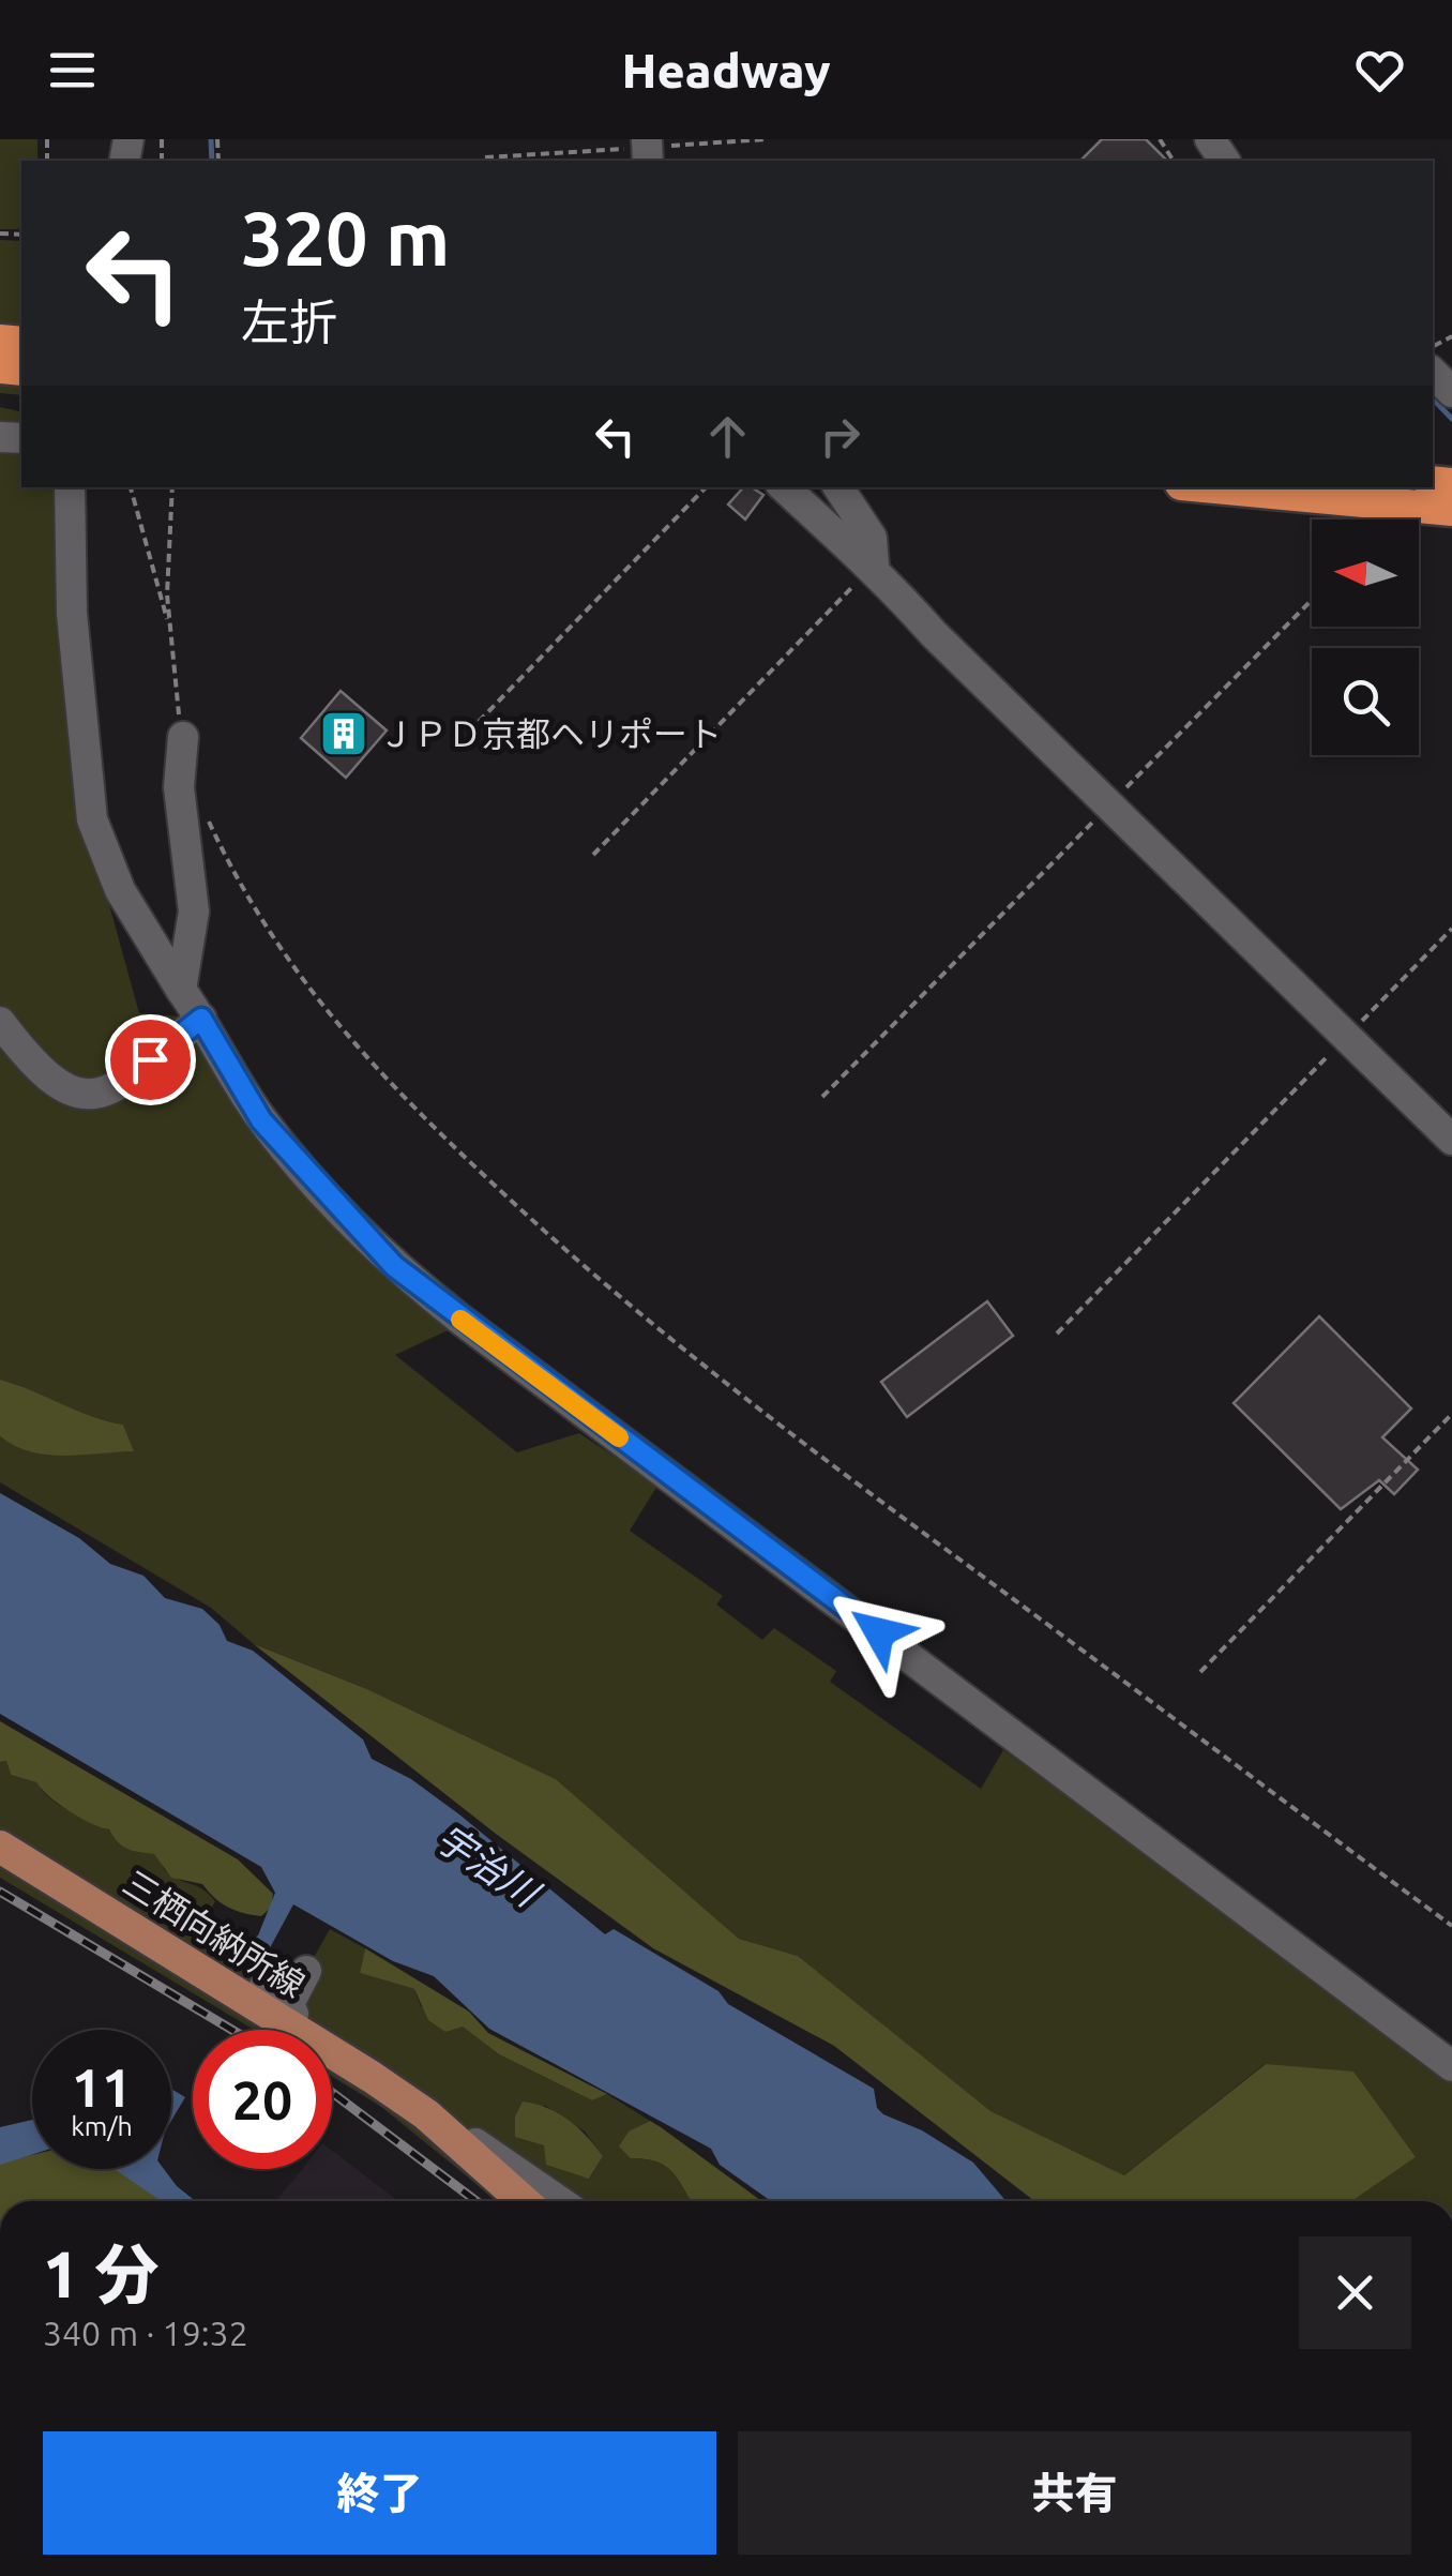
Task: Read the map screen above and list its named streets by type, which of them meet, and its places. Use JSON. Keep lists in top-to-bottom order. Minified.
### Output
{"streets":{"main road":["三栖向納所線"]},"water":["宇治川"],"places":{"building":["ＪＰＤ京都ヘリポート"]},"north":"left","page":{"header":"Headway","turn":["320 m","左折"],"speed":"11 km/h","limit":"20","heading":["1 分","340 m · 19:32"],"buttons":["終了","共有"]}}
